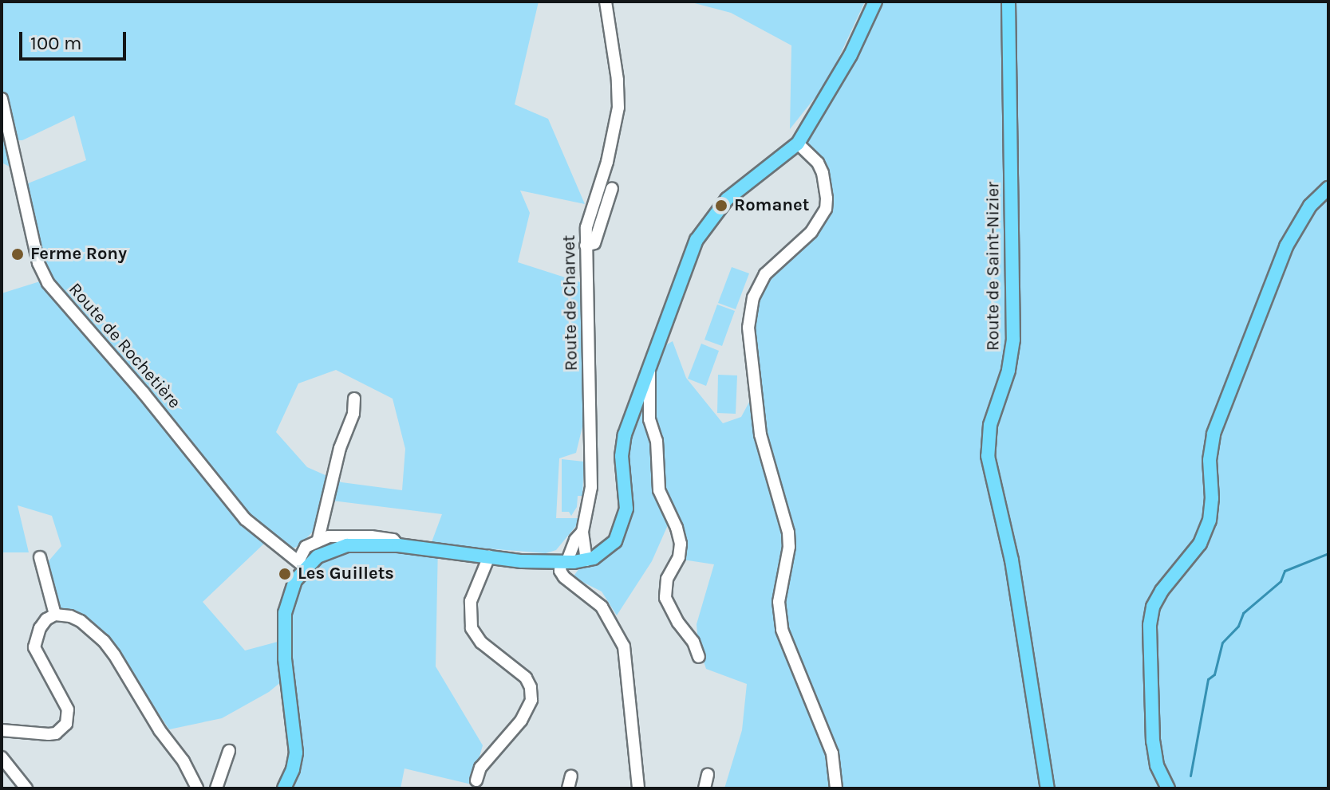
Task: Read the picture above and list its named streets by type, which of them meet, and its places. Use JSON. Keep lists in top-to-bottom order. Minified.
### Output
{"streets":{"main road":["Route de Saint-Nizier"],"street":["Route de Charvet","Route de Rochetière"]},"places":["Romanet","Ferme Rony","Les Guillets"],"scale_bar":"100 m"}
